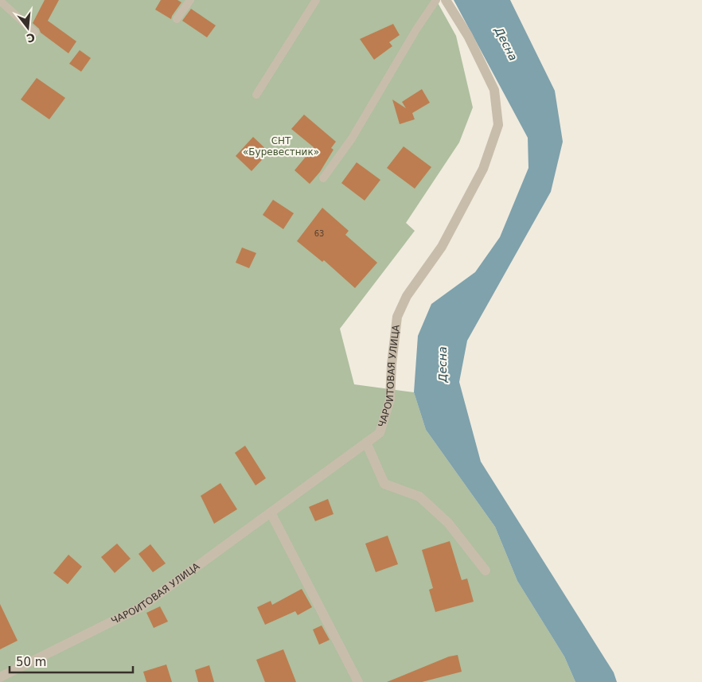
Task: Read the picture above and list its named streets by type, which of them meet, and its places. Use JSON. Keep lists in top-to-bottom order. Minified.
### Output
{"streets":{"street":["ЧАРОИТОВАЯ УЛИЦА"]},"water":["Десна"],"parks":["СНТ «Буревестник»"],"house_numbers":["63"],"scale_bar":"50 m","north":"bottom"}
